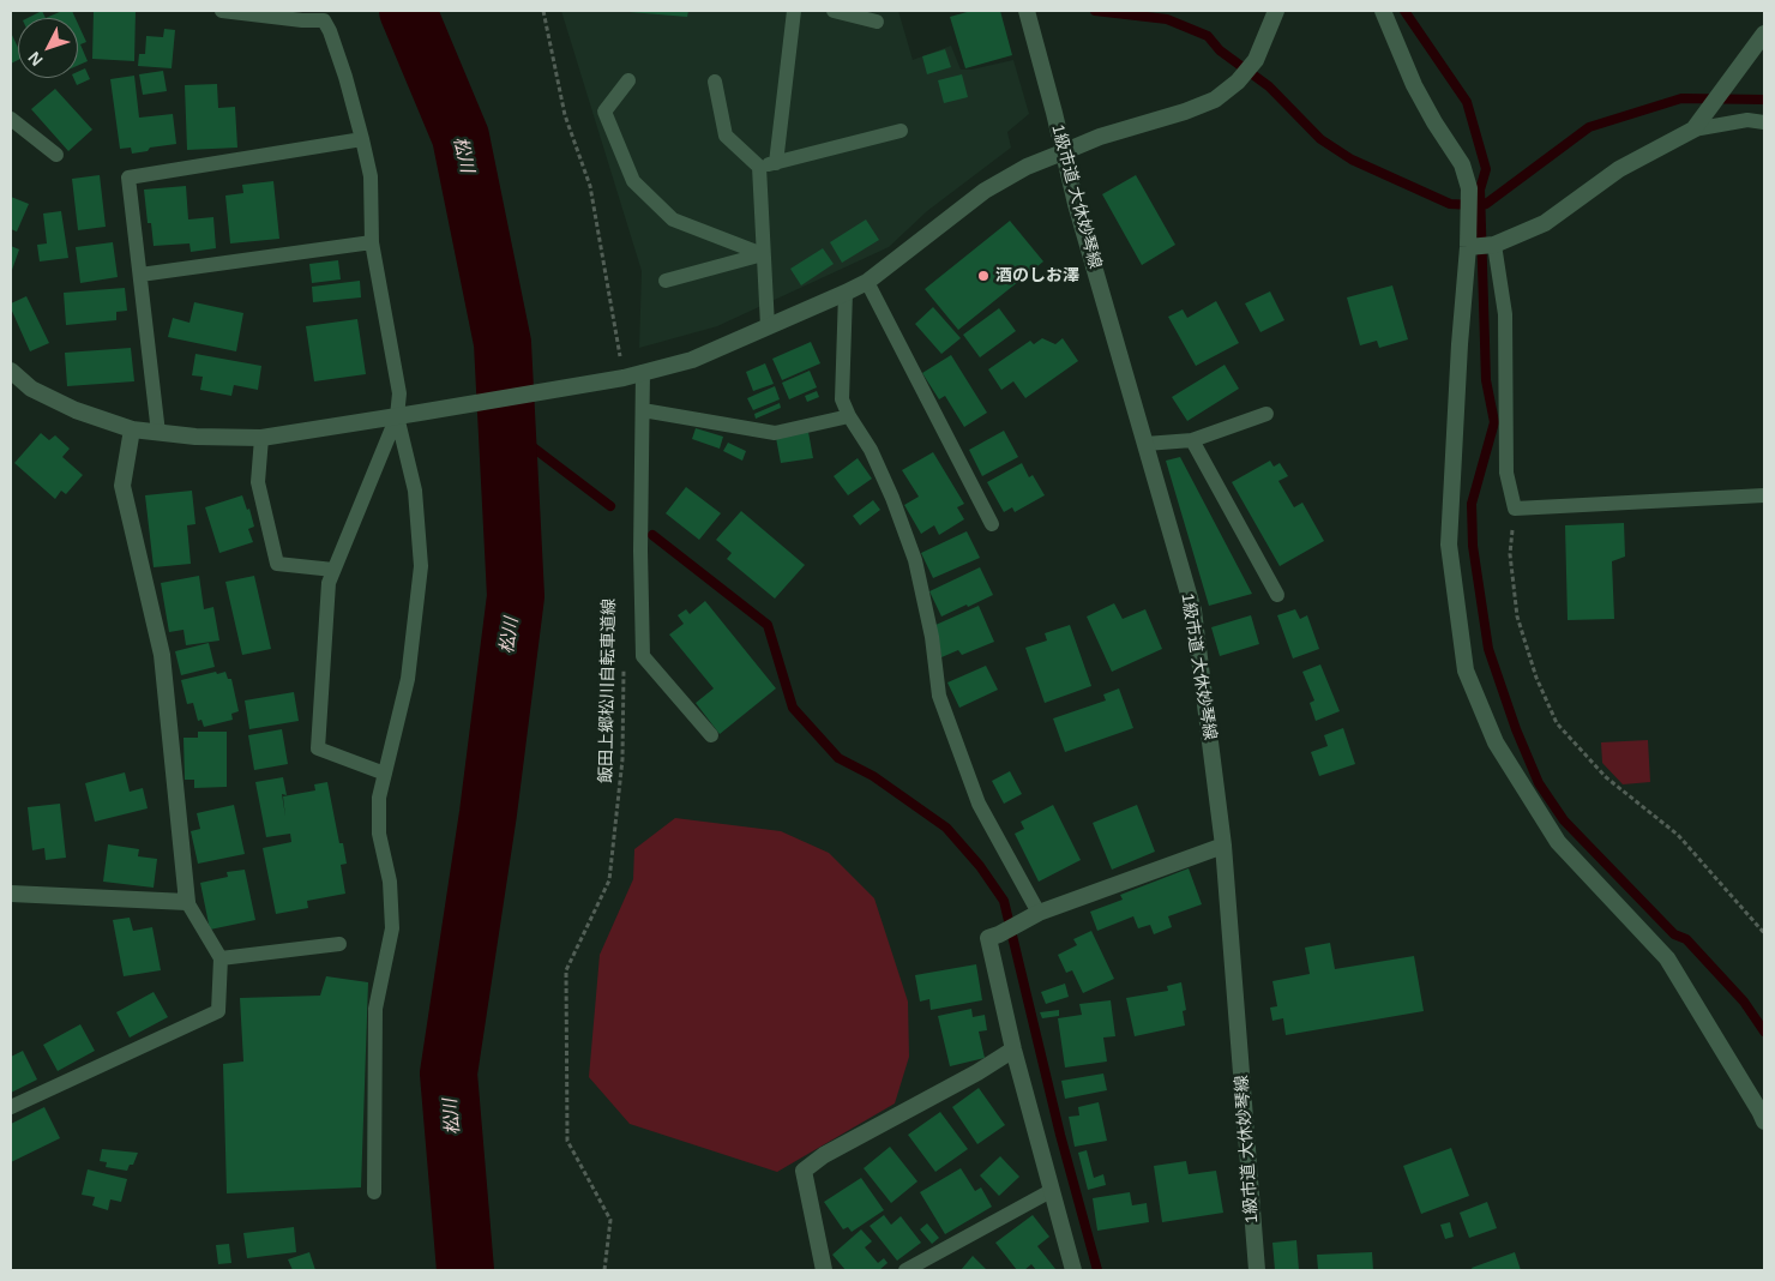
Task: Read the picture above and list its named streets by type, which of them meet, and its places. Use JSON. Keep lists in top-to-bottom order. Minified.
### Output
{"streets":{"street":["1級市道 大休妙琴線"],"path":["飯田上郷松川自転車道線"]},"water":["松川"],"places":["酒のしお澤"],"north":"bottom left"}
